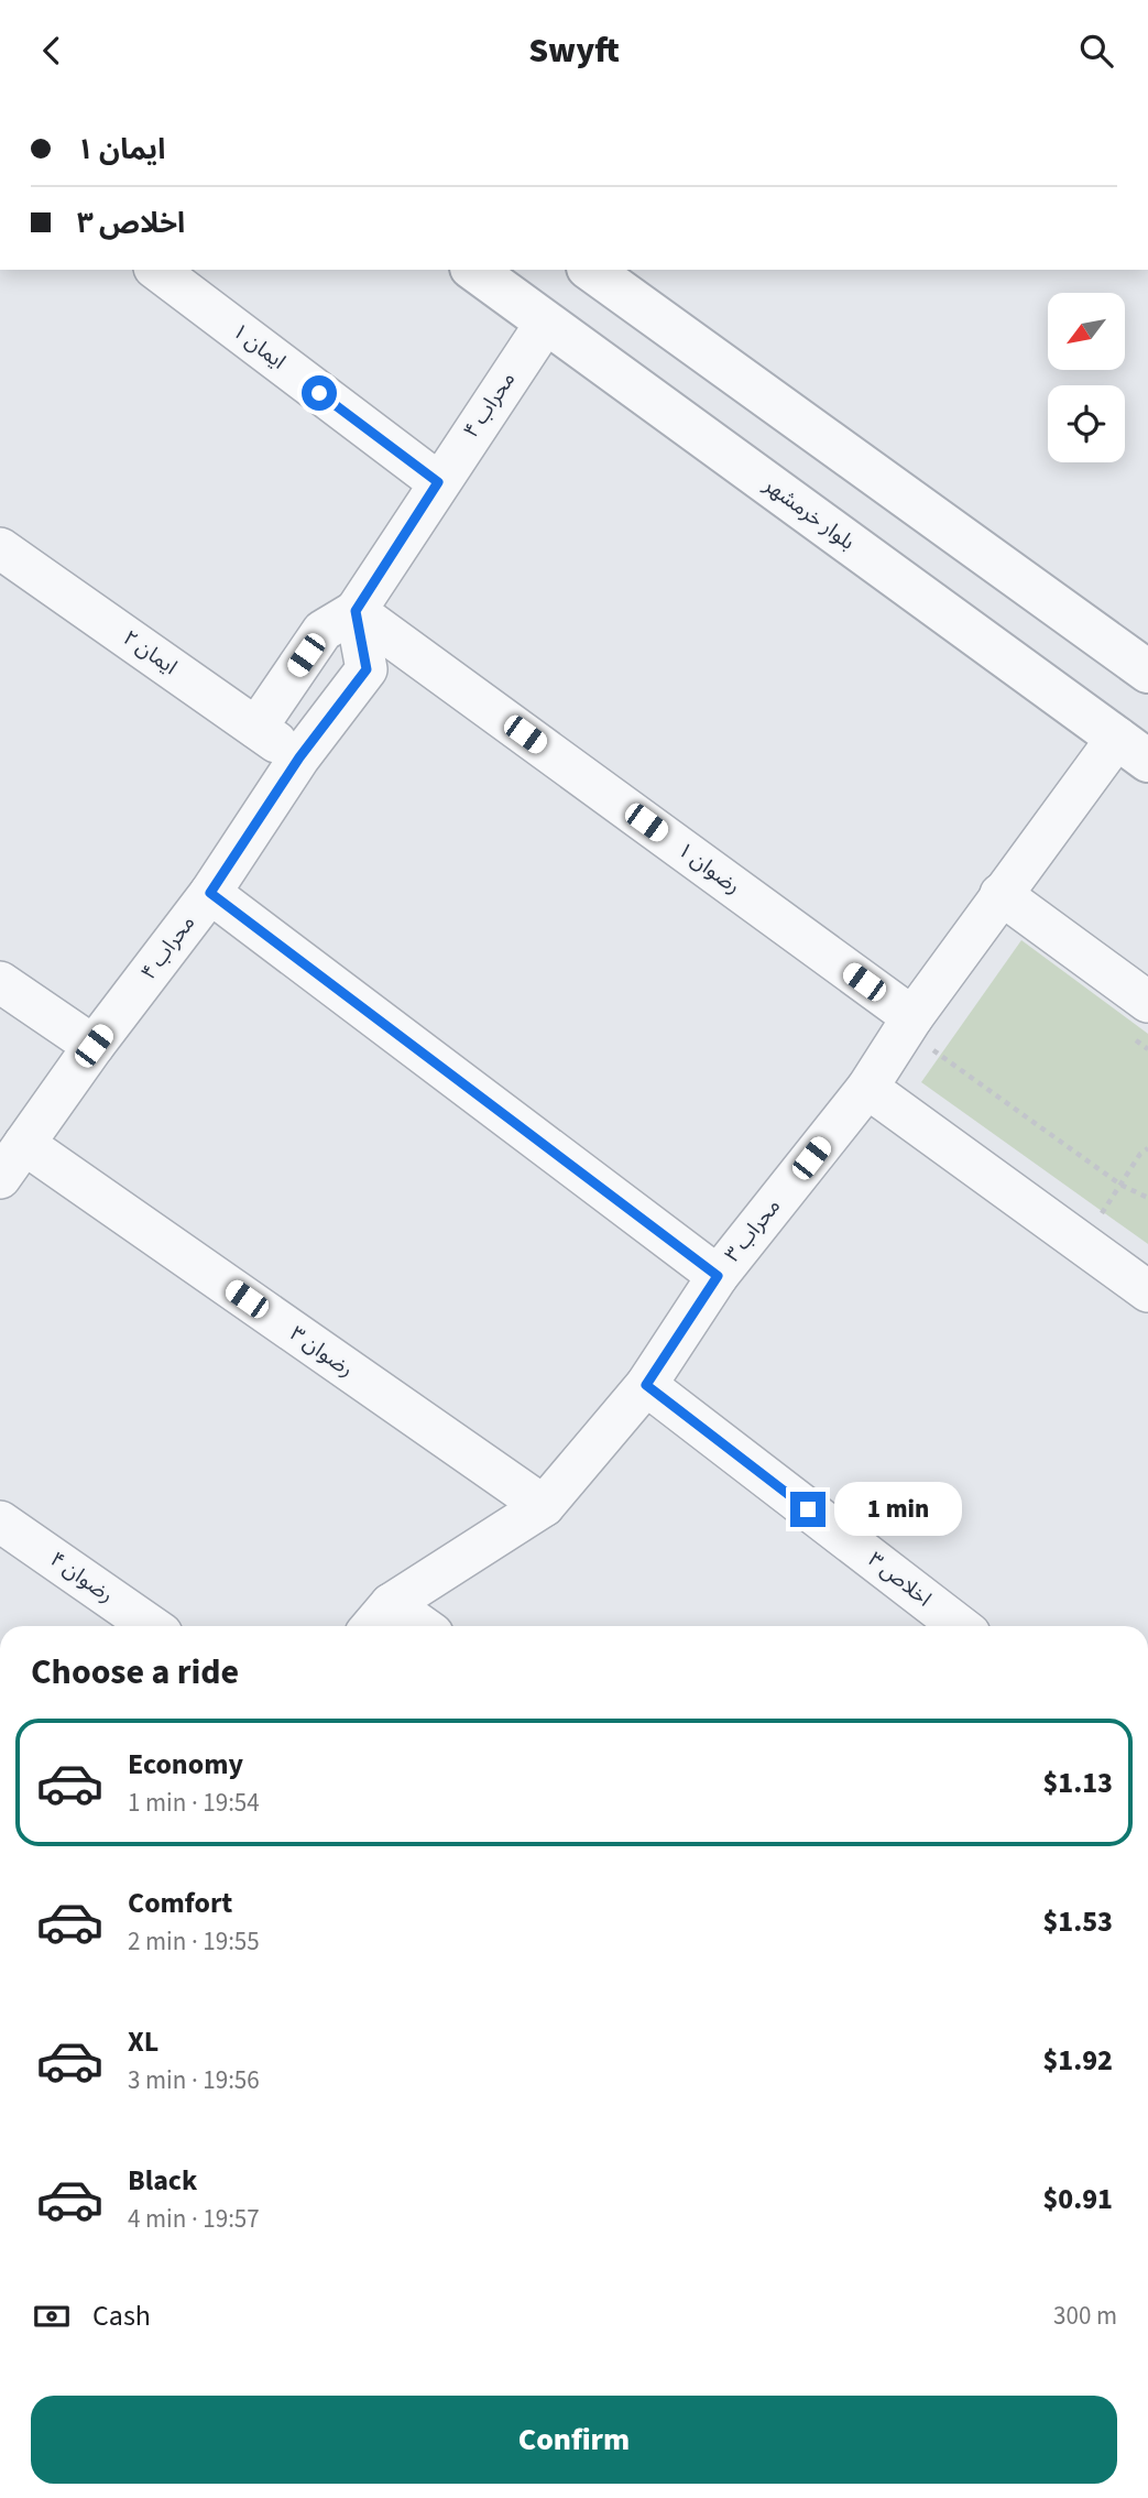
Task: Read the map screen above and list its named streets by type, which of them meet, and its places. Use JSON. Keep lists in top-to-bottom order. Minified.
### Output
{"streets":{"street":["ایمان ۱","محراب ۴","بلوار خرمشهر","ایمان ۲","رضوان ۱","محراب ۳","رضوان ۳","رضوان ۴","اخلاص ۳"]},"crossings":[["ایمان ۱","محراب ۴"],["محراب ۴","بلوار خرمشهر"],["محراب ۴","ایمان ۲"],["محراب ۴","رضوان ۱"],["محراب ۴","رضوان ۳"],["بلوار خرمشهر","محراب ۳"],["رضوان ۱","محراب ۳"],["محراب ۳","رضوان ۳"],["محراب ۳","اخلاص ۳"]],"north":"bottom left","page":{"header":"Swyft","banner":["ایمان ۱","اخلاص ۳"],"bubble":"1 min","heading":"Choose a ride","list":[{"name":"Economy","note":"1 min · 19:54","value":"$1.13"},{"name":"Comfort","note":"2 min · 19:55","value":"$1.53"},{"name":"XL","note":"3 min · 19:56","value":"$1.92"},{"name":"Black","note":"4 min · 19:57","value":"$0.91"}],"pay":["Cash","300 m"],"buttons":"Confirm"}}
